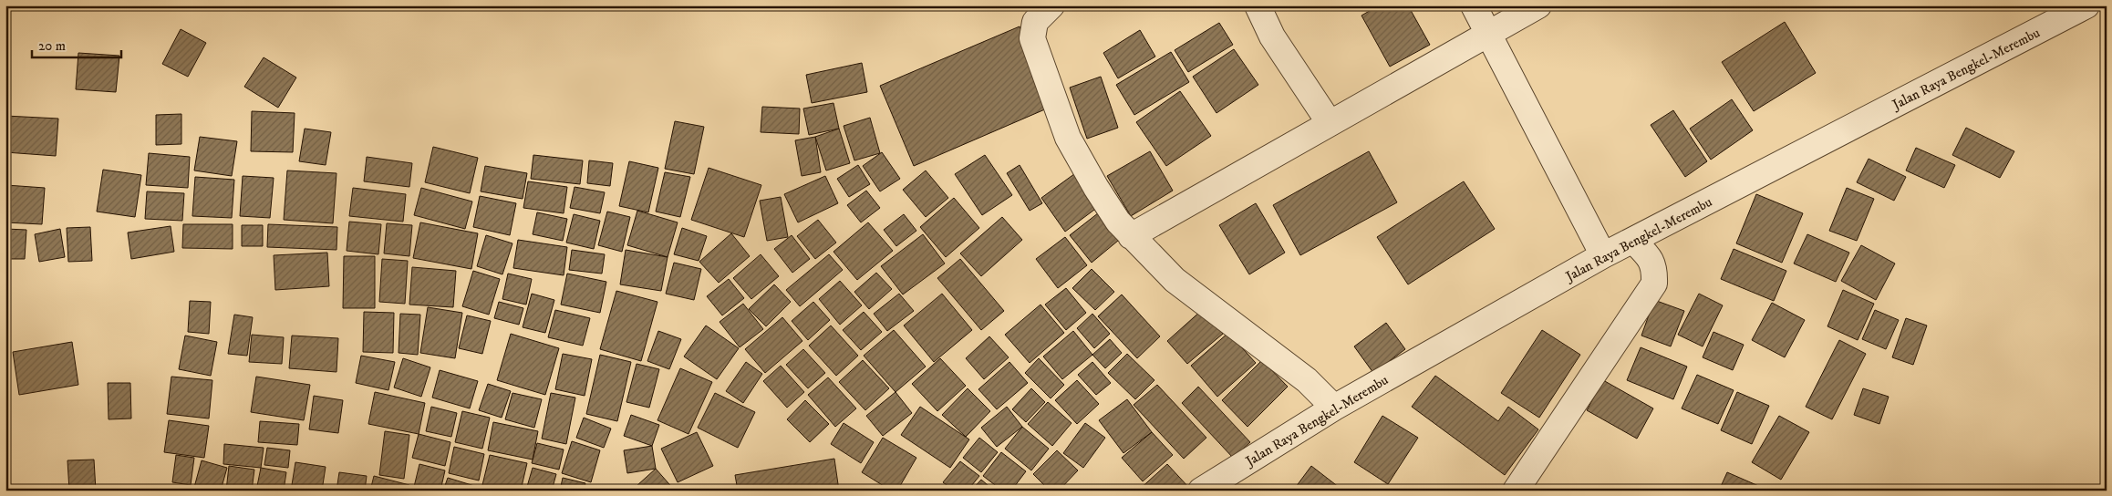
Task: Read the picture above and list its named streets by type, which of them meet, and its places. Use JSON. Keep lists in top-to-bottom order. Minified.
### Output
{"streets":{"street":["Jalan Raya Bengkel-Merembu"]},"scale_bar":"20 m"}
